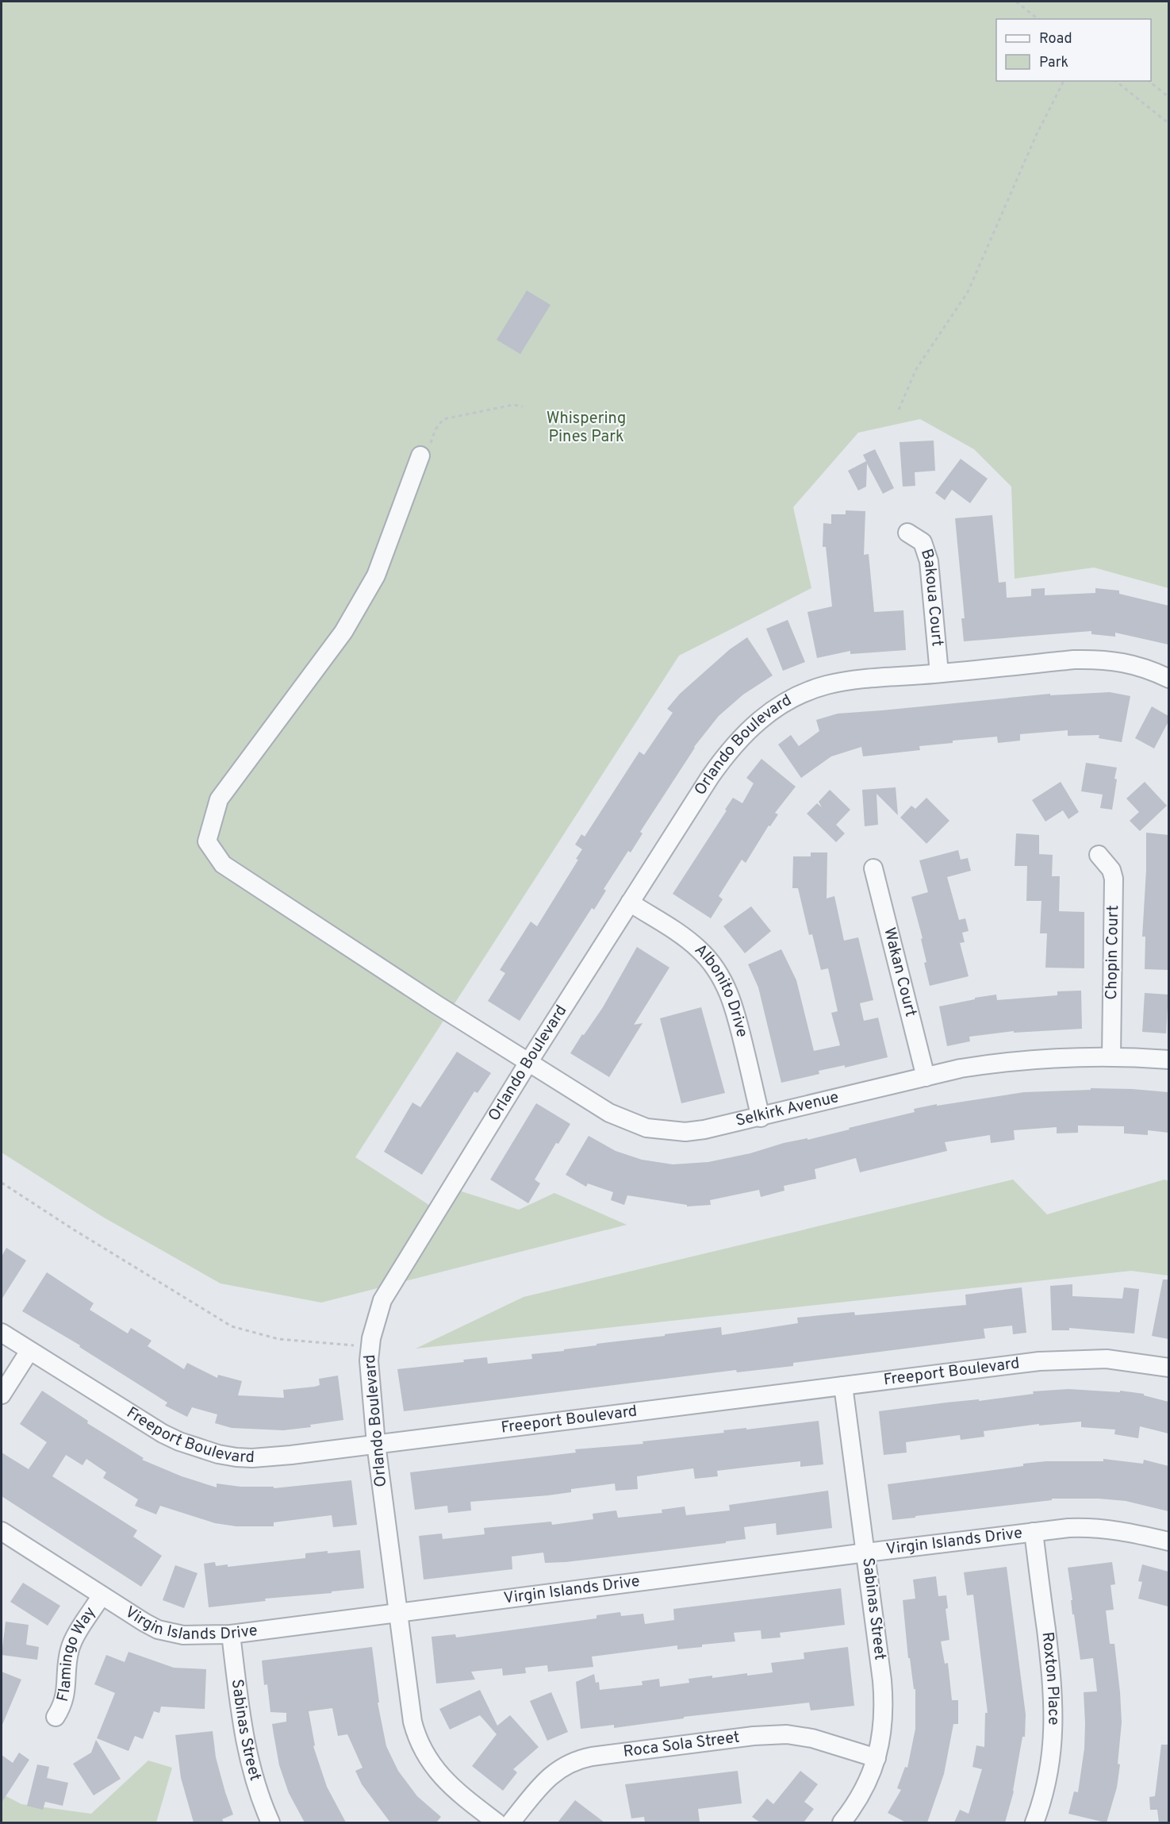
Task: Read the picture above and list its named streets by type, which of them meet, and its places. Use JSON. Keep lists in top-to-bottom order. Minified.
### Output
{"streets":{"street":["Bakoua Court","Orlando Boulevard","Chopin Court","Wakan Court","Albonito Drive","Selkirk Avenue","Freeport Boulevard","Virgin Islands Drive","Sabinas Street","Flamingo Way","Roxton Place","Roca Sola Street"]},"crossings":[["Bakoua Court","Orlando Boulevard"],["Orlando Boulevard","Albonito Drive"],["Orlando Boulevard","Selkirk Avenue"],["Orlando Boulevard","Freeport Boulevard"],["Orlando Boulevard","Virgin Islands Drive"],["Chopin Court","Selkirk Avenue"],["Wakan Court","Selkirk Avenue"],["Albonito Drive","Selkirk Avenue"],["Freeport Boulevard","Sabinas Street"],["Virgin Islands Drive","Sabinas Street"],["Virgin Islands Drive","Flamingo Way"],["Virgin Islands Drive","Roxton Place"],["Sabinas Street","Roca Sola Street"]],"parks":["Whispering Pines Park"],"legend":["Road","Park"]}
